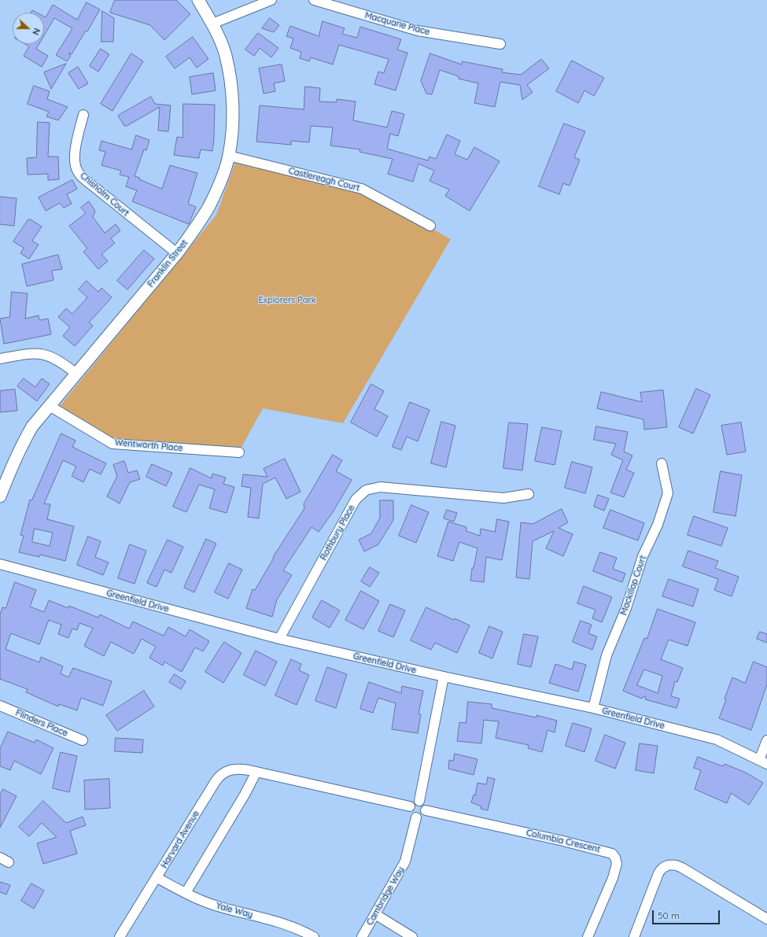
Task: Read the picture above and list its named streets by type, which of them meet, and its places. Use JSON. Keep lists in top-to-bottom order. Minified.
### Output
{"streets":{"street":["Macquarie Place","Castlereagh Court","Chisholm Court","Franklin Street","Wentworth Place","Rothbury Place","Mackillop Court","Greenfield Drive","Flinders Place","Harvard Avenue","Columbia Crescent","Cambridge Way","Yale Way"]},"crossings":[["Castlereagh Court","Franklin Street"],["Chisholm Court","Franklin Street"],["Franklin Street","Wentworth Place"],["Rothbury Place","Greenfield Drive"],["Mackillop Court","Greenfield Drive"],["Harvard Avenue","Columbia Crescent"],["Harvard Avenue","Cambridge Way"],["Harvard Avenue","Yale Way"],["Columbia Crescent","Cambridge Way"]],"parks":["Explorers Park"],"scale_bar":"50 m","north":"right"}
